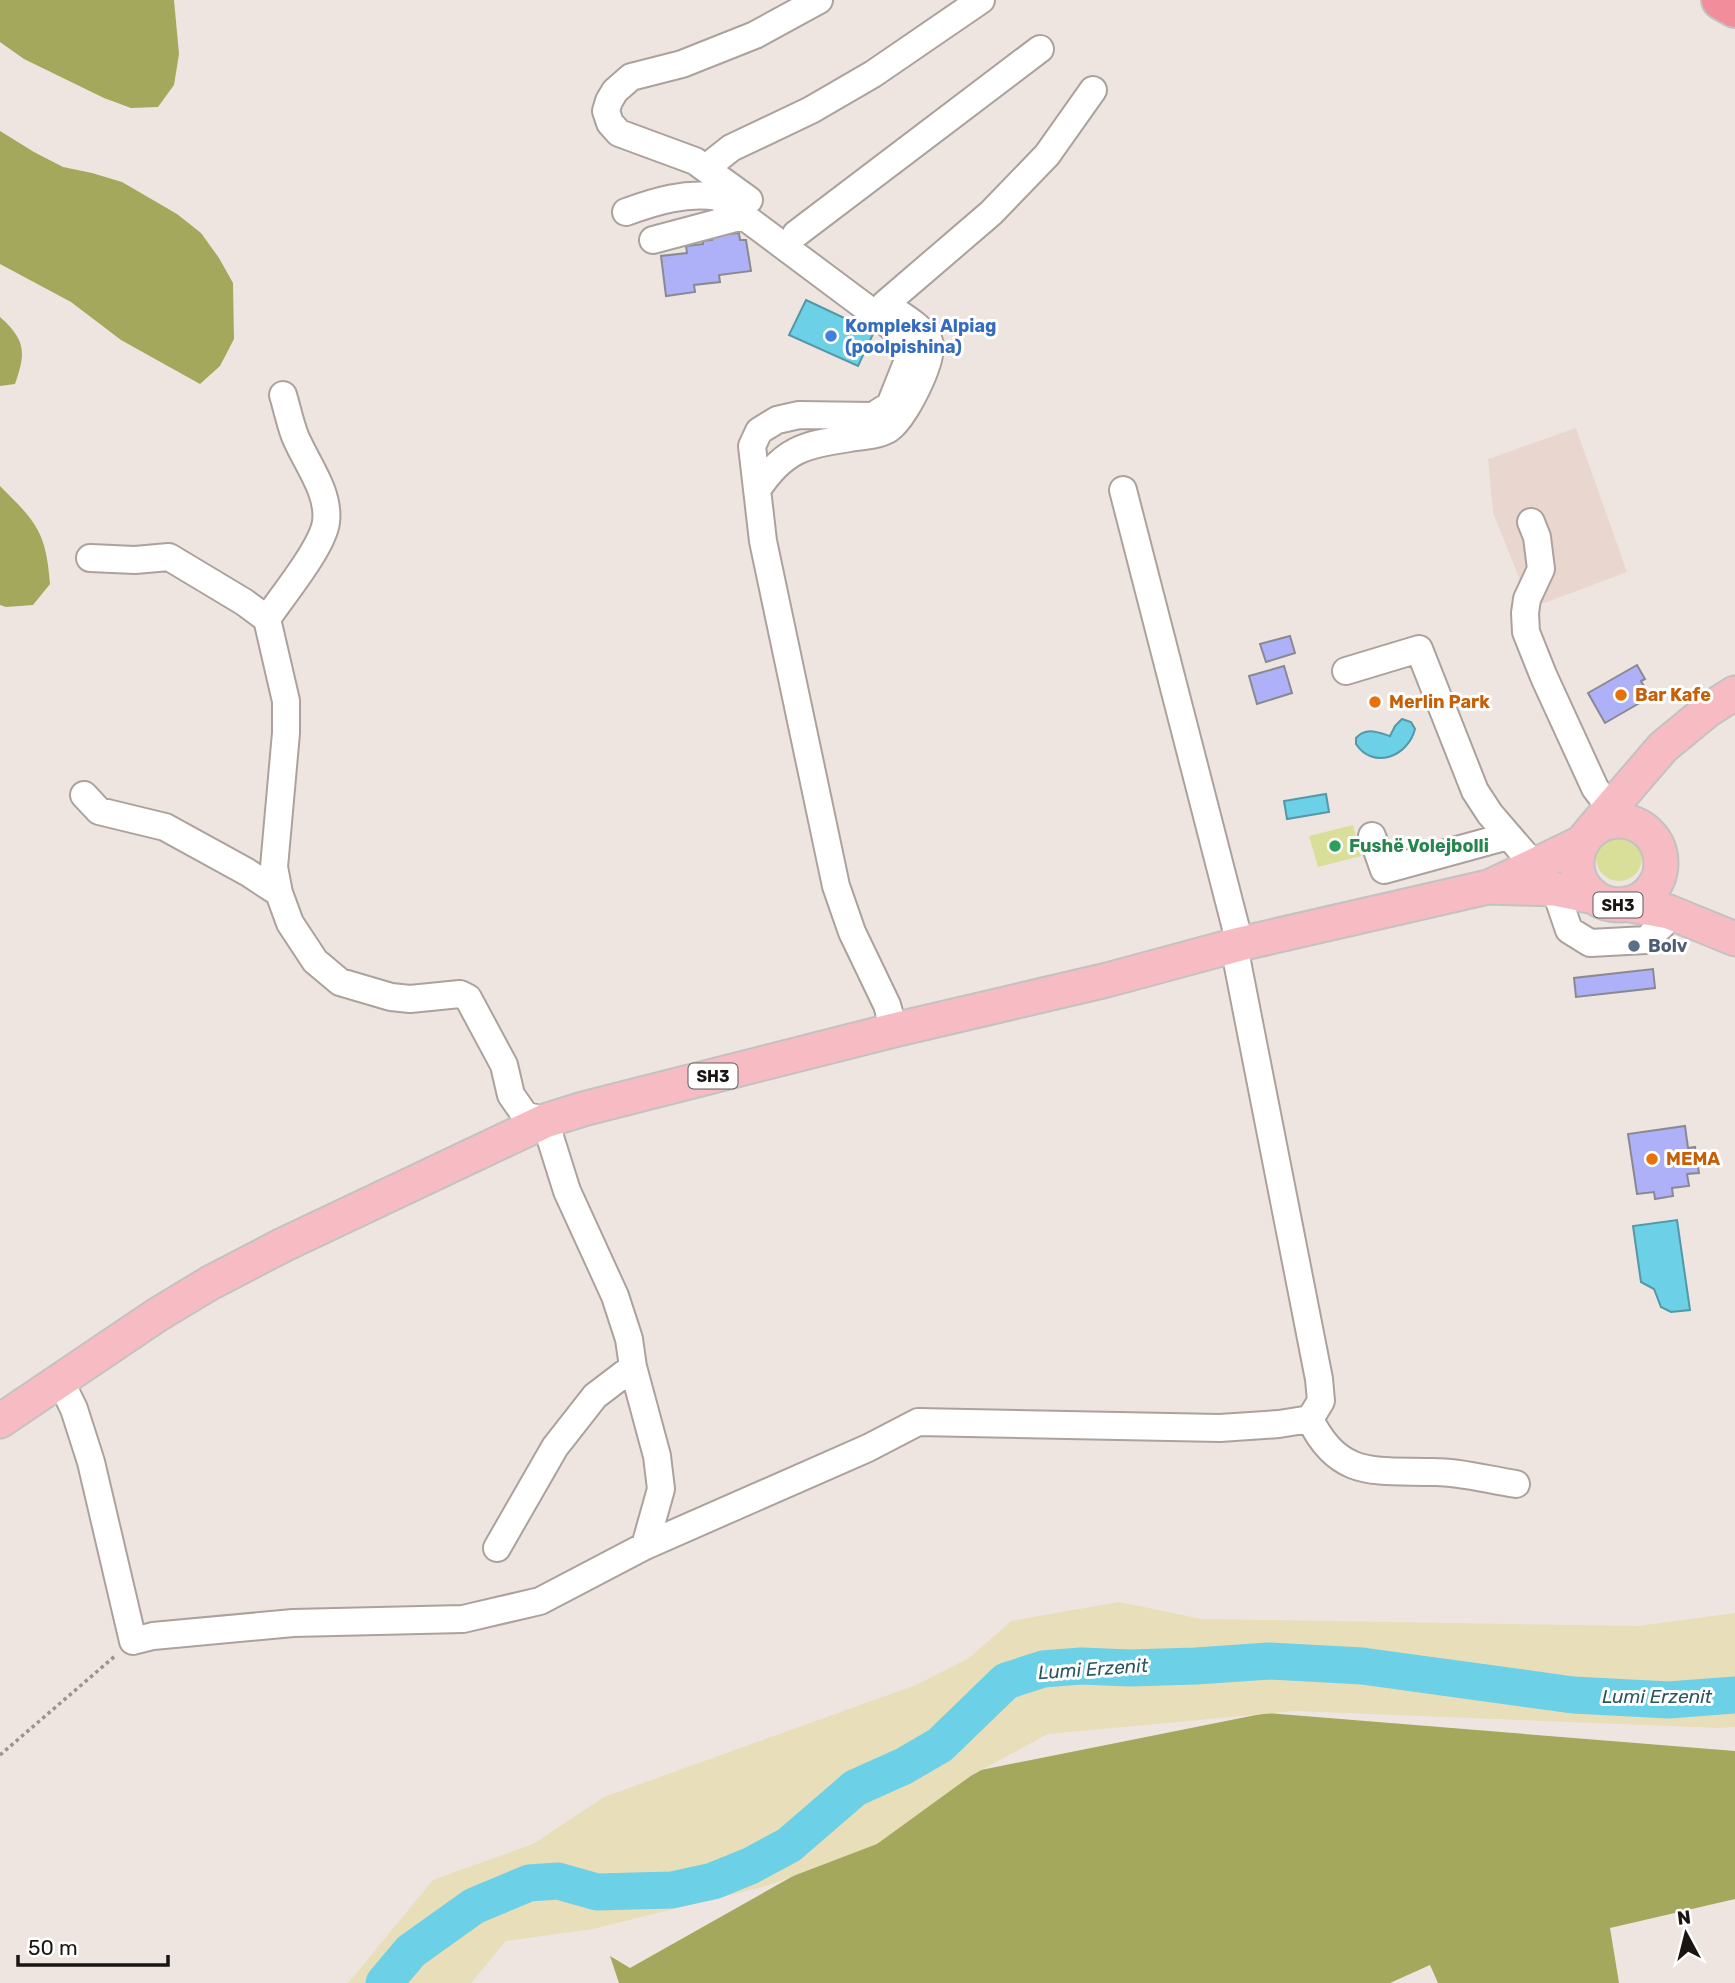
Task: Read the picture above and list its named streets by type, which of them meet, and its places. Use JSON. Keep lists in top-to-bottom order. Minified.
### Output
{"streets":{"main road":["SH3"]},"water":["Lumi Erzenit"],"places":["Kompleksi Alpiag (poolpishina)","Bar Kafe","Merlin Park","Fushë Volejbolli","Bolv","MEMA"],"scale_bar":"50 m","north":"top"}
